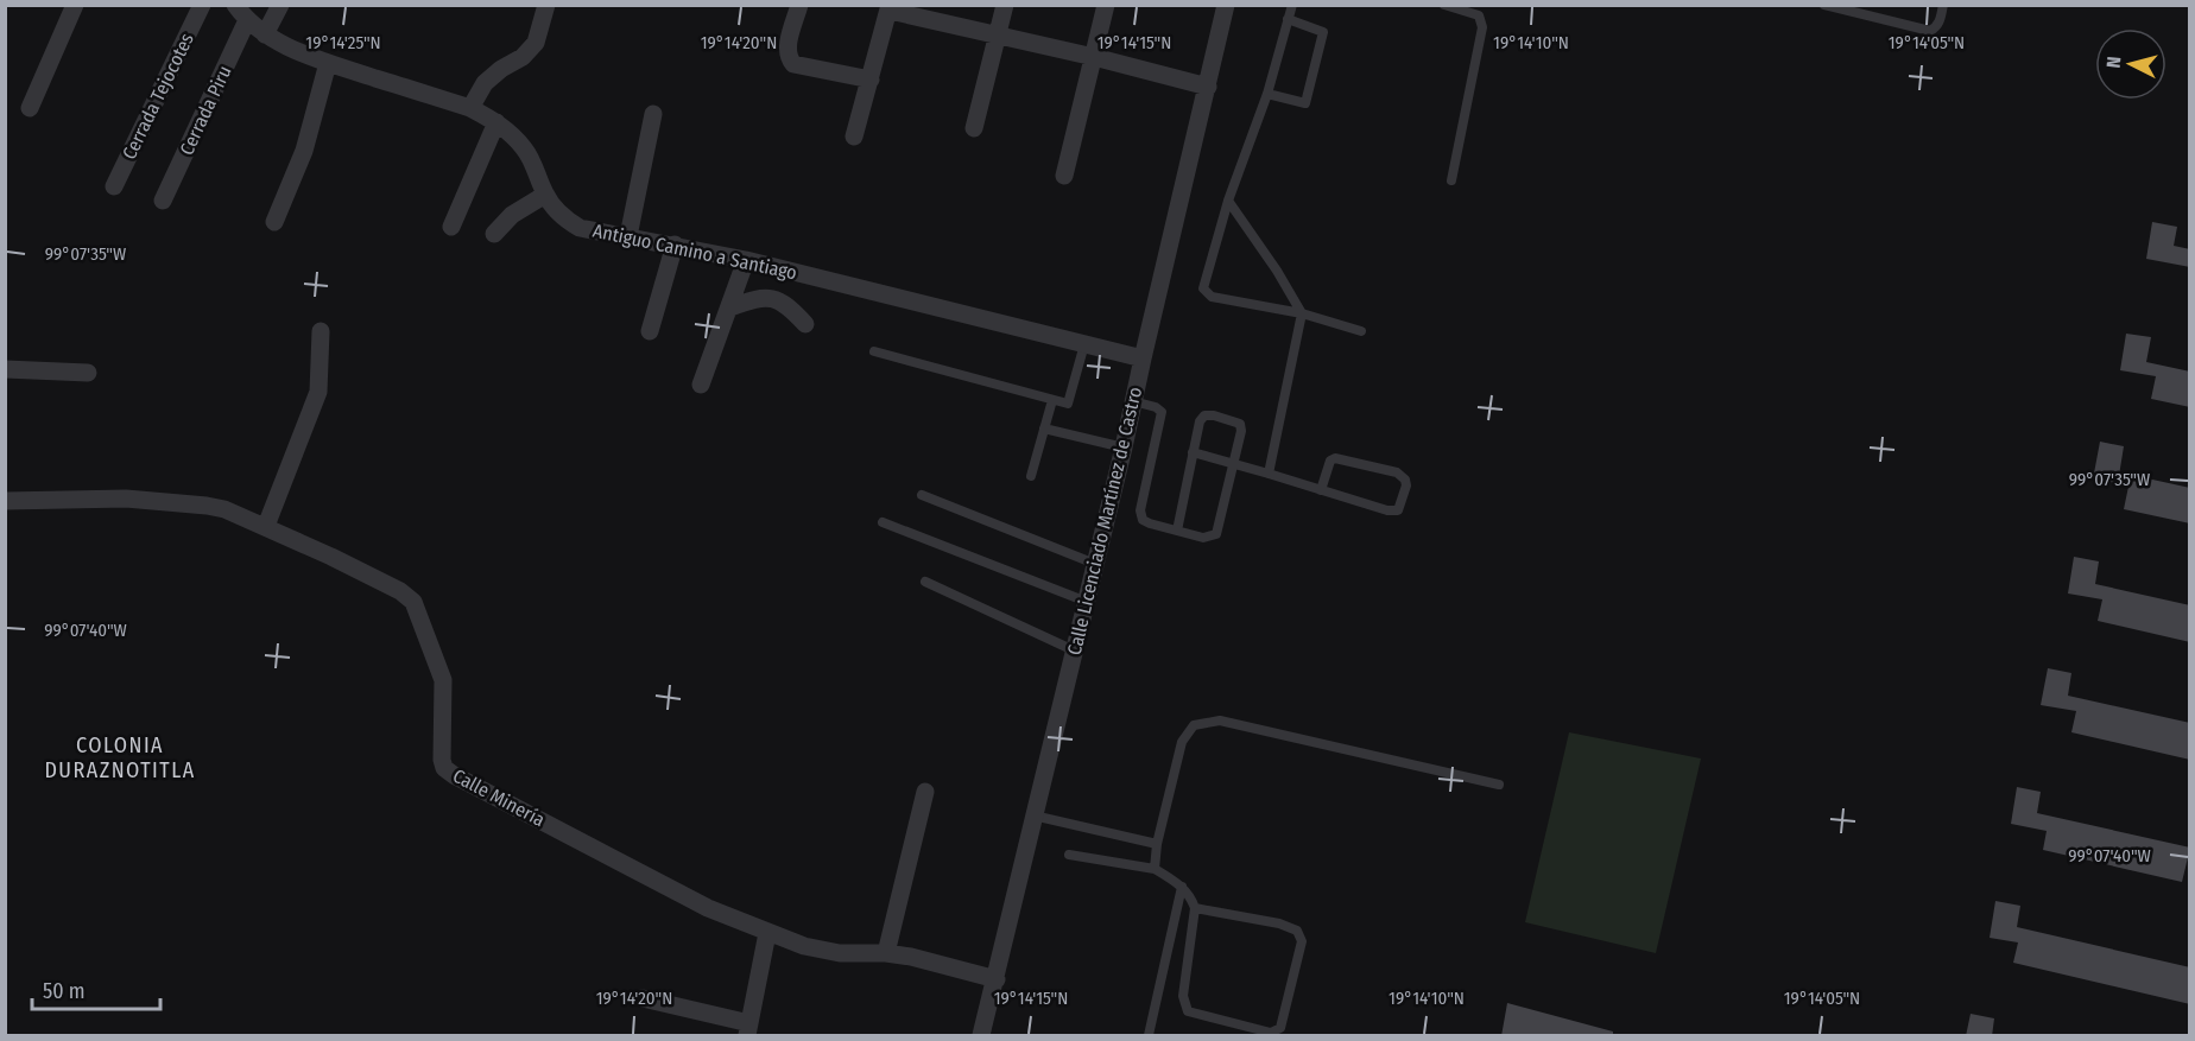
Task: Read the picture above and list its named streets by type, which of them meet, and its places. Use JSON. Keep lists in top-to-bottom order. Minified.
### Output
{"streets":{"street":["Cerrada Tejocotes","Cerrada Piru","Antiguo Camino a Santiago","Calle Licenciado Martínez de Castro","Calle Minería"]},"crossings":[["Cerrada Piru","Antiguo Camino a Santiago"],["Antiguo Camino a Santiago","Calle Licenciado Martínez de Castro"],["Calle Licenciado Martínez de Castro","Calle Minería"]],"districts":["COLONIA DURAZNOTITLA"],"scale_bar":"50 m","north":"left","coordinates":["19°14'25\"N","19°14'20\"N","19°14'15\"N","19°14'10\"N","19°14'05\"N","99°07'35\"W","99°07'40\"W"]}
